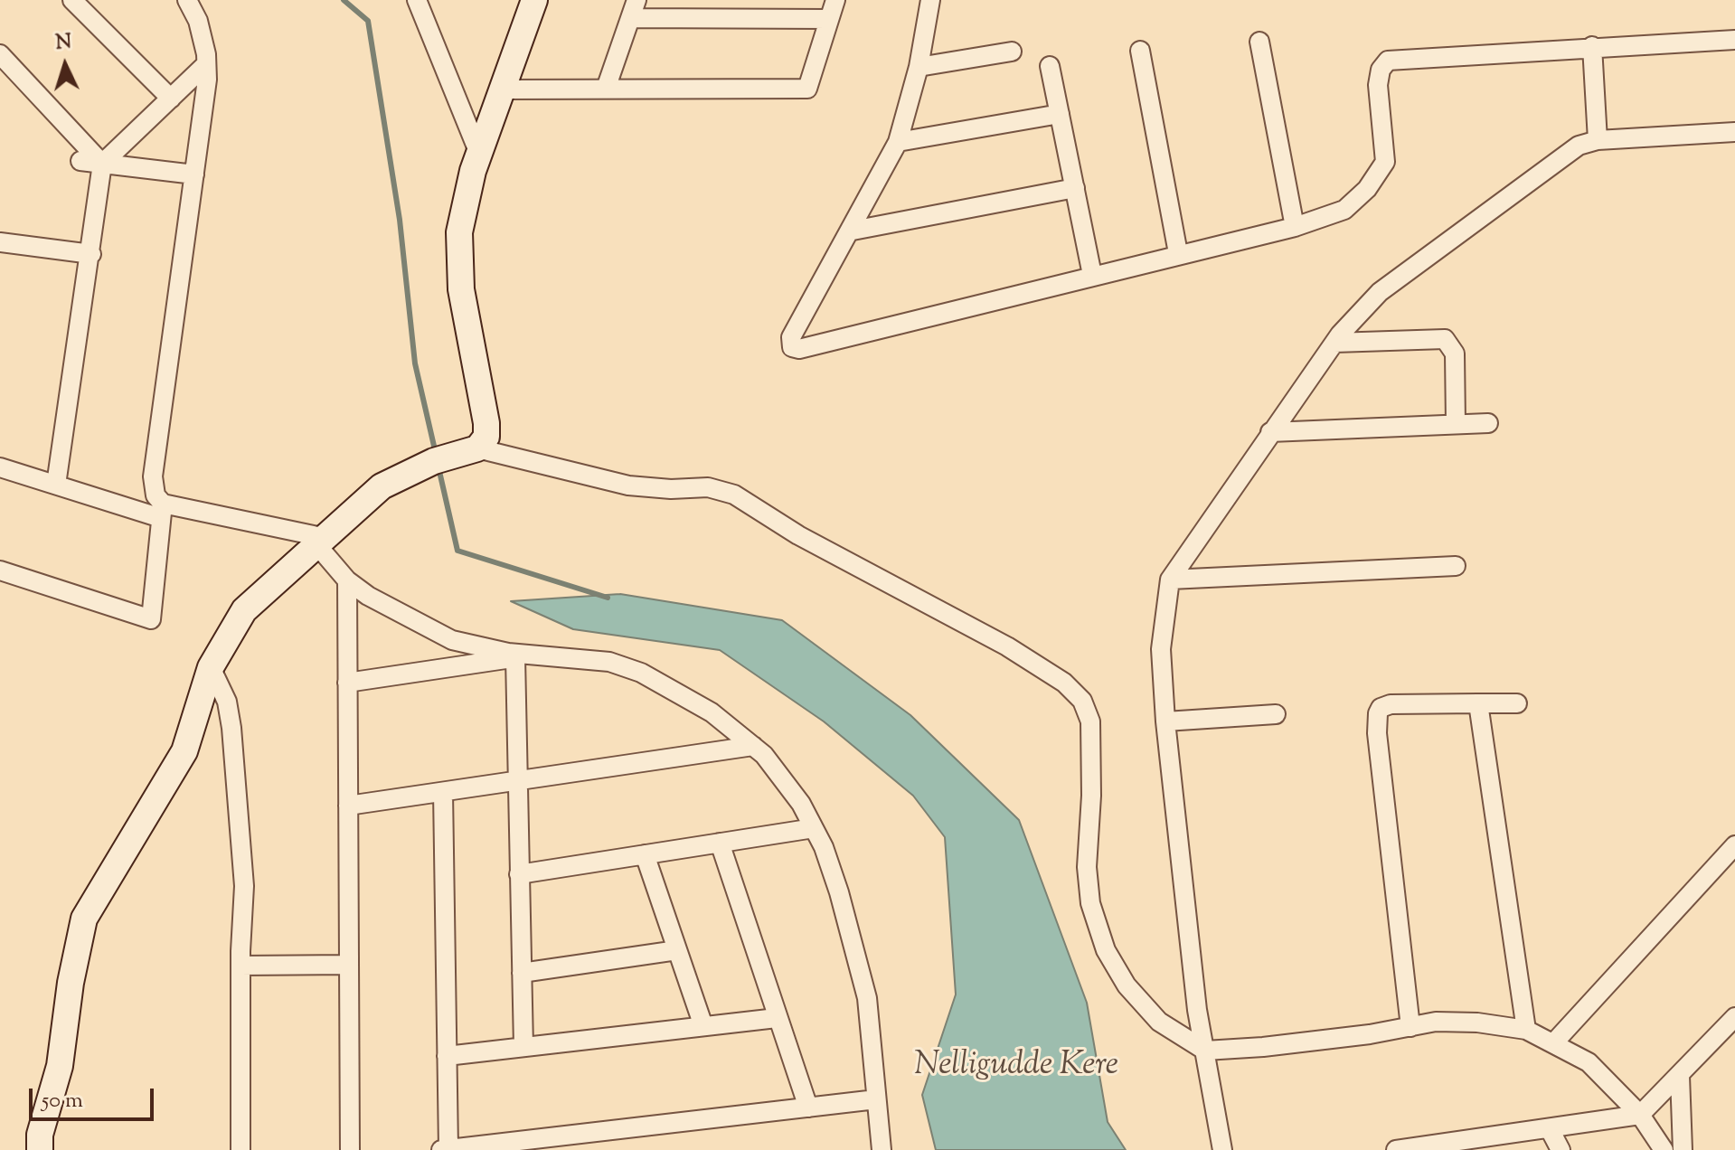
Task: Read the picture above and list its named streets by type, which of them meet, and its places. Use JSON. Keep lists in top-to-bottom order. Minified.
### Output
{"water":["Nelligudde Kere"],"scale_bar":"50 m","north":"top"}
